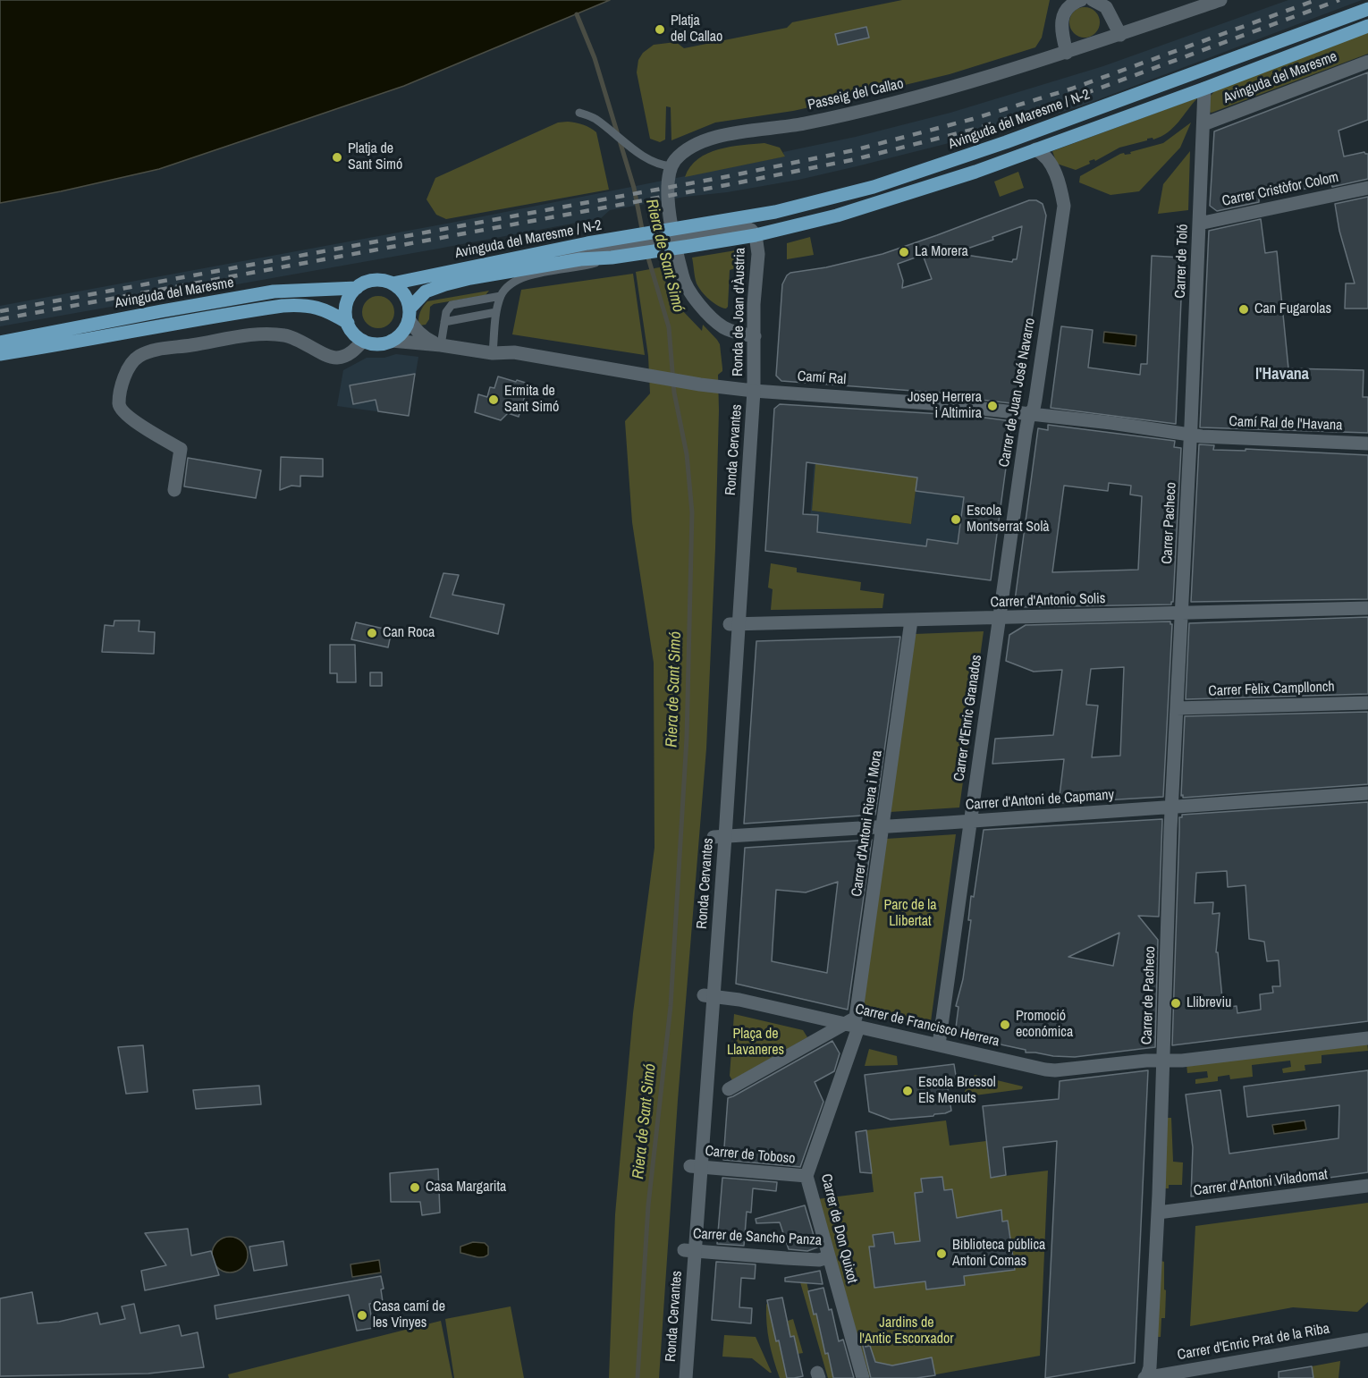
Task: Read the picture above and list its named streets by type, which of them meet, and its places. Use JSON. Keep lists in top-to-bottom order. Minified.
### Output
{"streets":{"main road":["Avinguda del Maresme","Avinguda del Maresme / N-2"],"street":["Passeig del Callao","Carrer Cristòfor Colom","Carrer de Toló","Ronda de Joan d'Àustria","Camí Ral","Carrer de Juan José Navarro","Camí Ral de l'Havana","Ronda Cervantes","Carrer Pacheco","Carrer d'Antonio Solis","Carrer Fèlix Campllonch","Carrer d'Enric Granados","Carrer d'Antoni de Capmany","Carrer d'Antoni Riera i Mora","Carrer de Pacheco","Carrer de Francisco Herrera","Carrer de Toboso","Carrer d'Antoni Viladomat","Carrer de Don Quixot","Carrer de Sancho Panza","Carrer d'Enric Prat de la Riba"]},"crossings":[["Avinguda del Maresme","Avinguda del Maresme / N-2"],["Avinguda del Maresme","Carrer de Toló"],["Avinguda del Maresme","Camí Ral"],["Avinguda del Maresme / N-2","Carrer de Toló"],["Avinguda del Maresme / N-2","Ronda de Joan d'Àustria"],["Avinguda del Maresme / N-2","Camí Ral"],["Avinguda del Maresme / N-2","Carrer de Juan José Navarro"],["Carrer Cristòfor Colom","Carrer de Toló"],["Carrer de Toló","Camí Ral"],["Carrer de Toló","Camí Ral de l'Havana"],["Carrer de Toló","Carrer Pacheco"],["Ronda de Joan d'Àustria","Camí Ral"],["Ronda de Joan d'Àustria","Ronda Cervantes"],["Camí Ral","Carrer de Juan José Navarro"],["Camí Ral","Camí Ral de l'Havana"],["Camí Ral","Ronda Cervantes"],["Camí Ral","Carrer Pacheco"],["Carrer de Juan José Navarro","Carrer d'Antonio Solis"],["Carrer de Juan José Navarro","Carrer d'Enric Granados"],["Camí Ral de l'Havana","Carrer Pacheco"],["Ronda Cervantes","Carrer d'Antonio Solis"],["Ronda Cervantes","Carrer d'Antoni de Capmany"],["Ronda Cervantes","Carrer de Francisco Herrera"],["Ronda Cervantes","Carrer de Toboso"],["Ronda Cervantes","Carrer de Sancho Panza"],["Carrer Pacheco","Carrer d'Antonio Solis"],["Carrer Pacheco","Carrer de Pacheco"],["Carrer d'Antonio Solis","Carrer d'Enric Granados"],["Carrer d'Antonio Solis","Carrer d'Antoni Riera i Mora"],["Carrer d'Antonio Solis","Carrer de Pacheco"],["Carrer Fèlix Campllonch","Carrer de Pacheco"],["Carrer d'Enric Granados","Carrer d'Antoni de Capmany"],["Carrer d'Enric Granados","Carrer de Francisco Herrera"],["Carrer d'Antoni de Capmany","Carrer d'Antoni Riera i Mora"],["Carrer d'Antoni de Capmany","Carrer de Pacheco"],["Carrer d'Antoni Riera i Mora","Carrer de Francisco Herrera"],["Carrer de Pacheco","Carrer de Francisco Herrera"],["Carrer de Pacheco","Carrer d'Antoni Viladomat"],["Carrer de Pacheco","Carrer d'Enric Prat de la Riba"],["Carrer de Francisco Herrera","Carrer de Don Quixot"],["Carrer de Toboso","Carrer de Don Quixot"],["Carrer de Don Quixot","Carrer de Sancho Panza"]],"districts":["l'Havana"],"water":["Riera de Sant Simó"],"parks":["Parc de la Llibertat","Plaça de Llavaneres","Jardins de l'Antic Escorxador"],"places":["Platja del Callao","Platja de Sant Simó","La Morera","Can Fugarolas","Ermita de Sant Simó","Josep Herrera i Altimira","Escola Montserrat Solà","Can Roca","Llibreviu","Promoció económica","Escola Bressol Els Menuts","Casa Margarita","Biblioteca pública Antoni Comas","Casa camí de les Vinyes"]}
